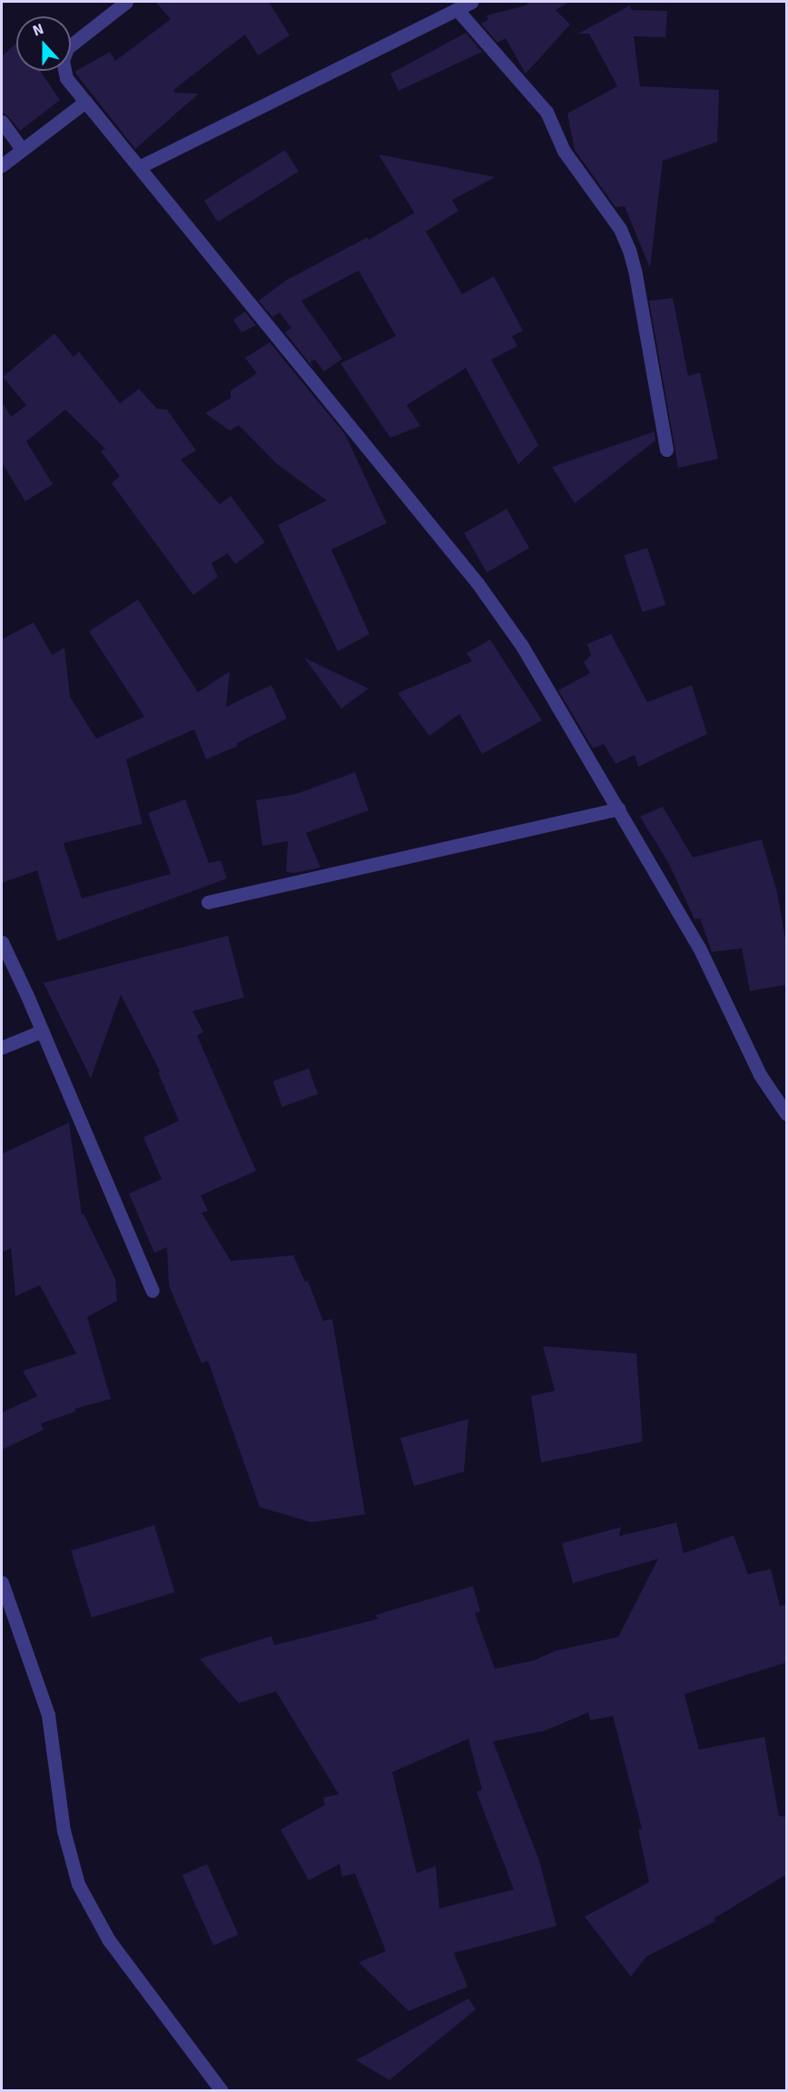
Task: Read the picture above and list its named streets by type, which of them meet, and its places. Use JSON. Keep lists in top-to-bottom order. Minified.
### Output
{"north":"top"}
